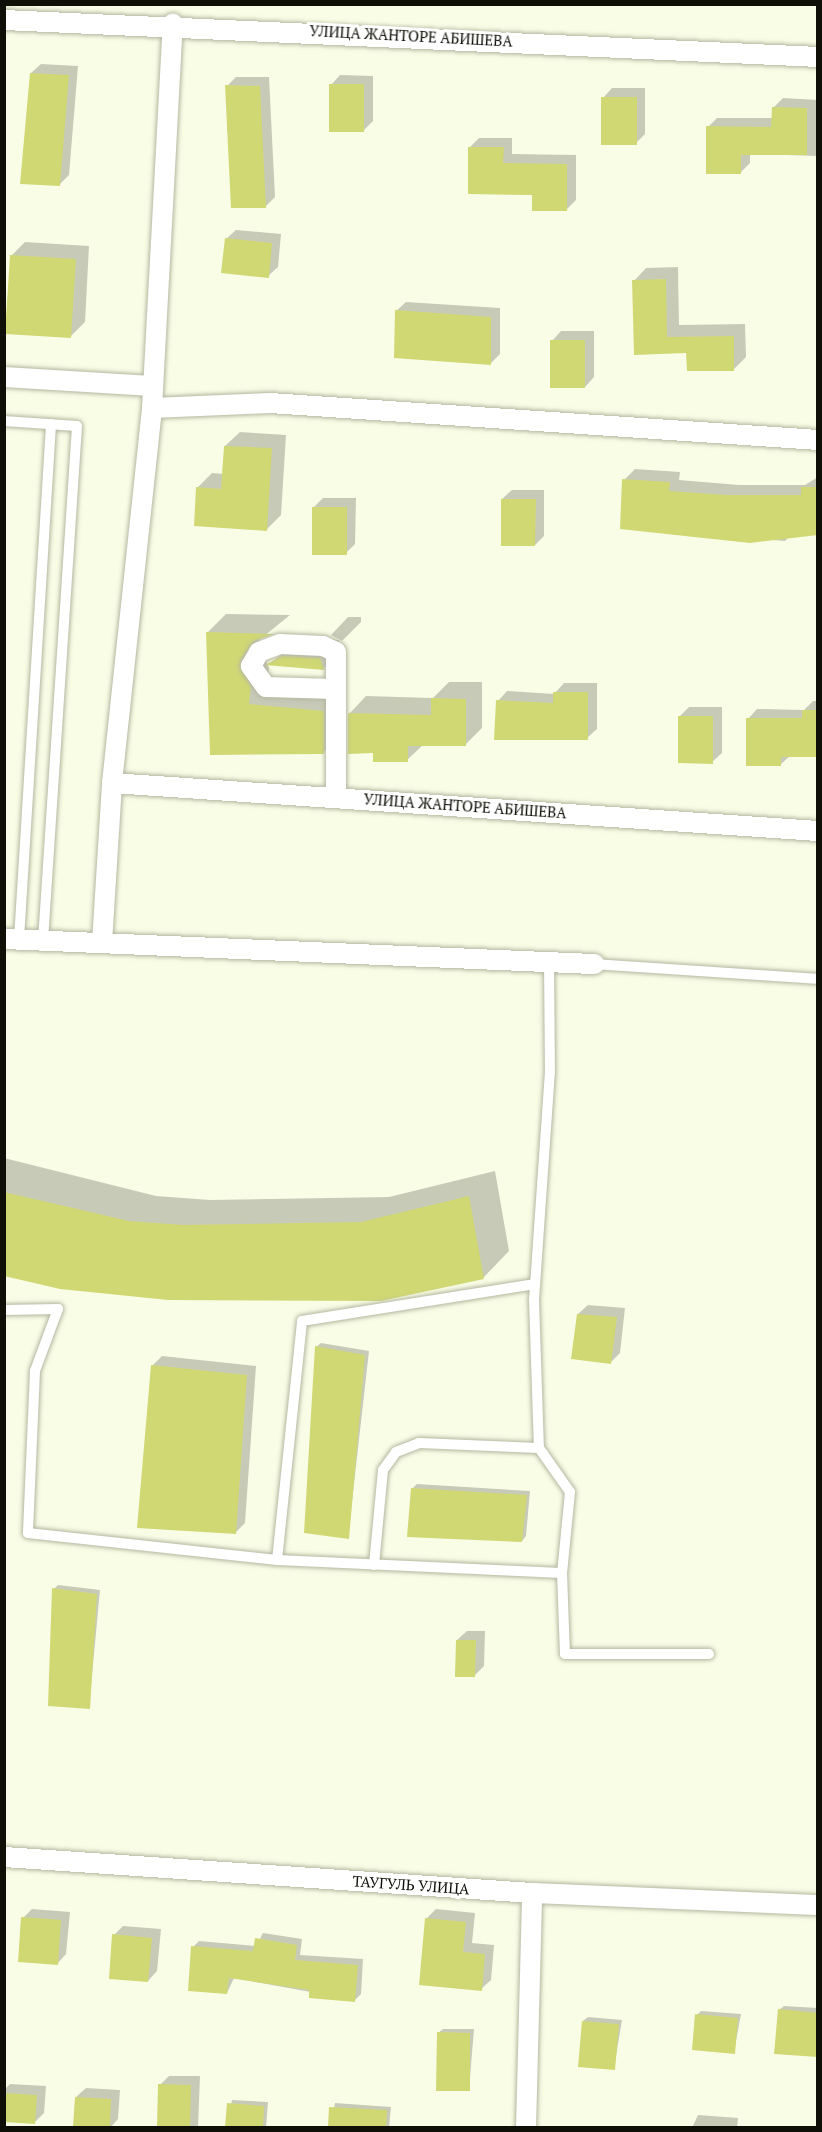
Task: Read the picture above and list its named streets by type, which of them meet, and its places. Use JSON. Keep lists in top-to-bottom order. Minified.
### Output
{"streets":{"street":["УЛИЦА ЖАНТОРЕ АБИШЕВА","ТАУГУЛЬ УЛИЦА"]}}
